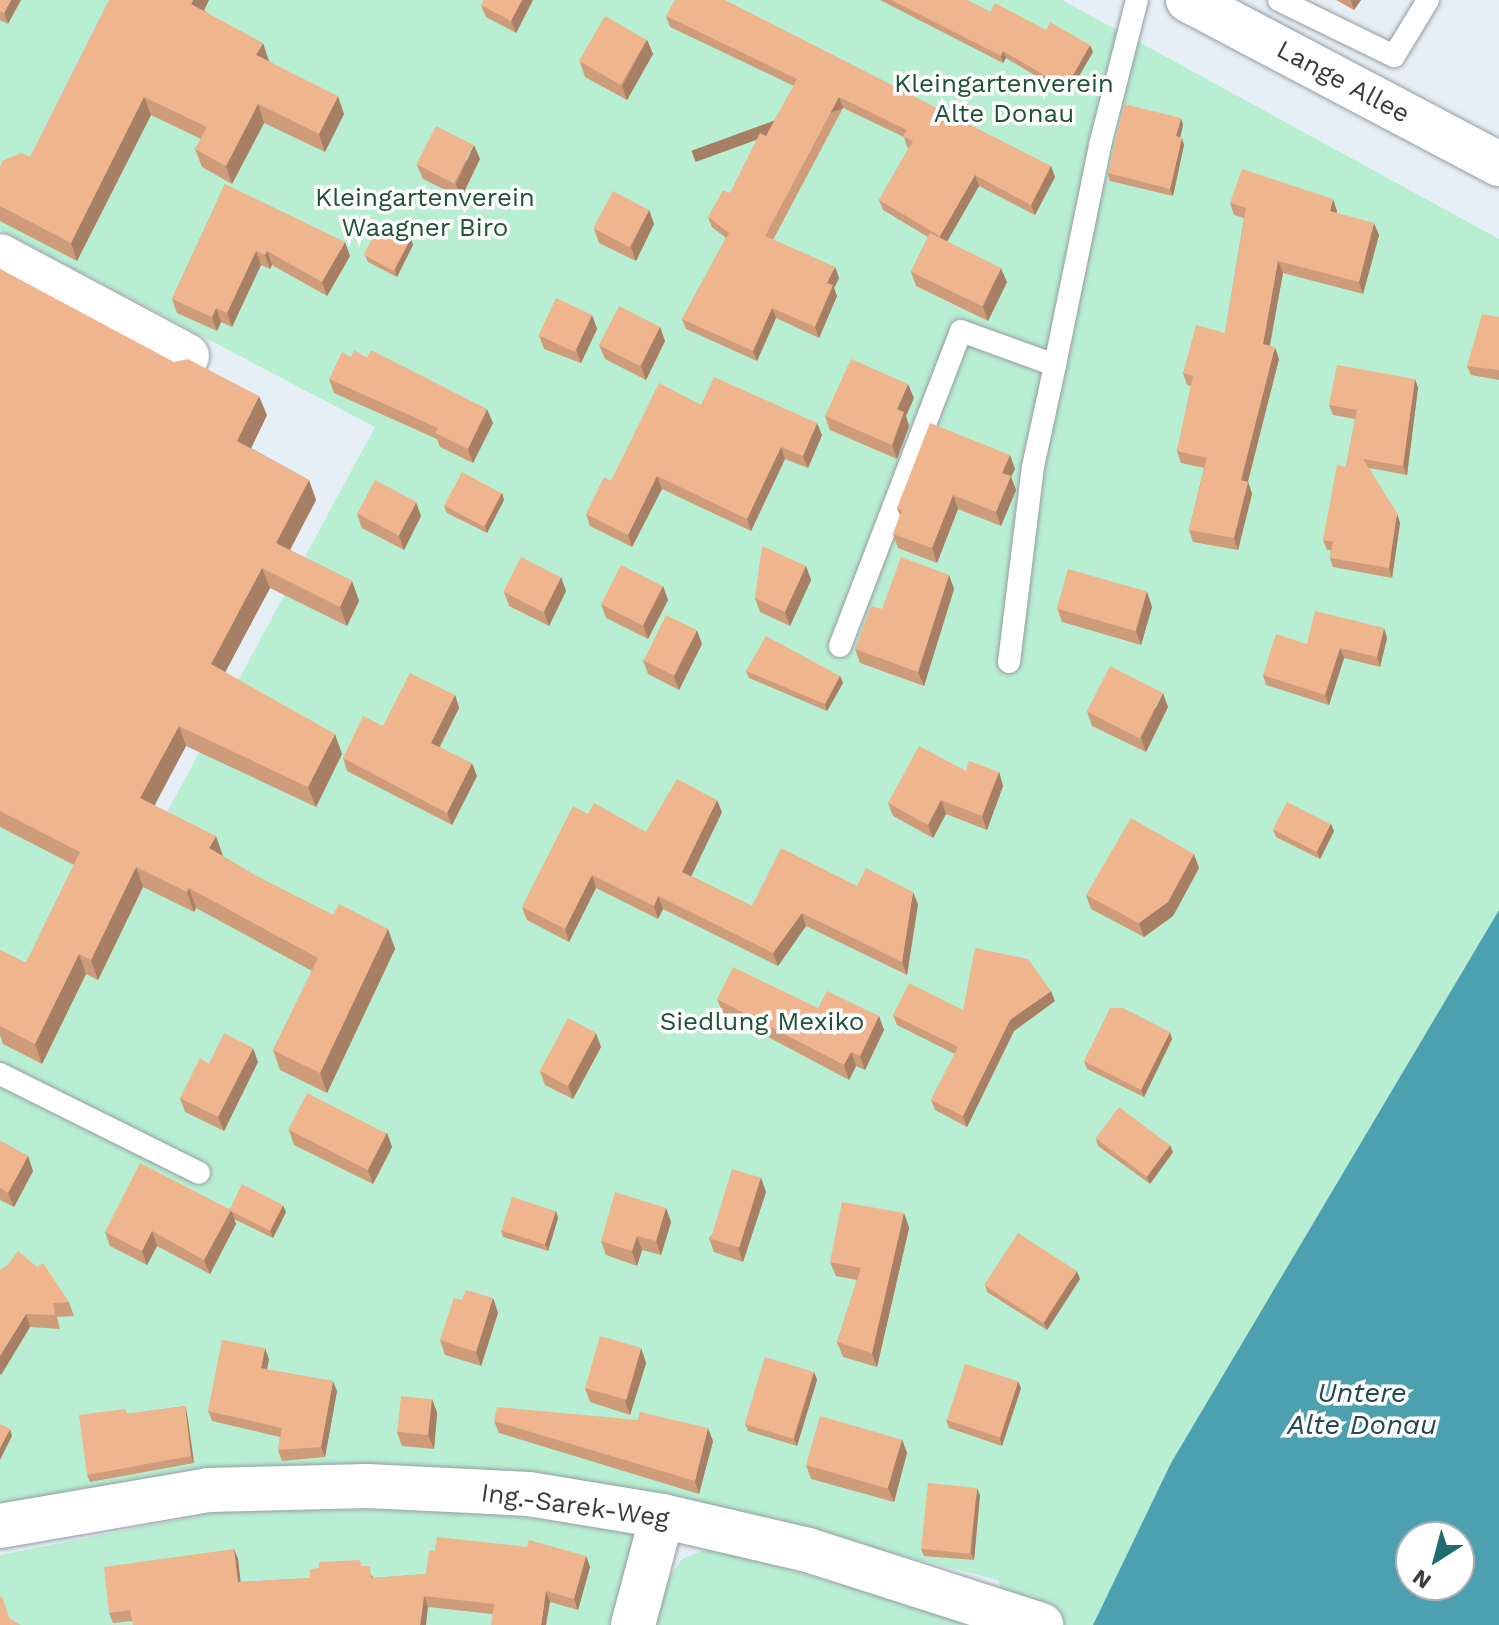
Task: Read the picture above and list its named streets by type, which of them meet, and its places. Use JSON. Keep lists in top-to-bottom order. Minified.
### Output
{"streets":{"street":["Lange Allee","Ing.-Sarek-Weg"]},"water":["Untere Alte Donau"],"parks":["Kleingartenverein Alte Donau","Kleingartenverein Waagner Biro","Siedlung Mexiko"],"north":"bottom left"}
